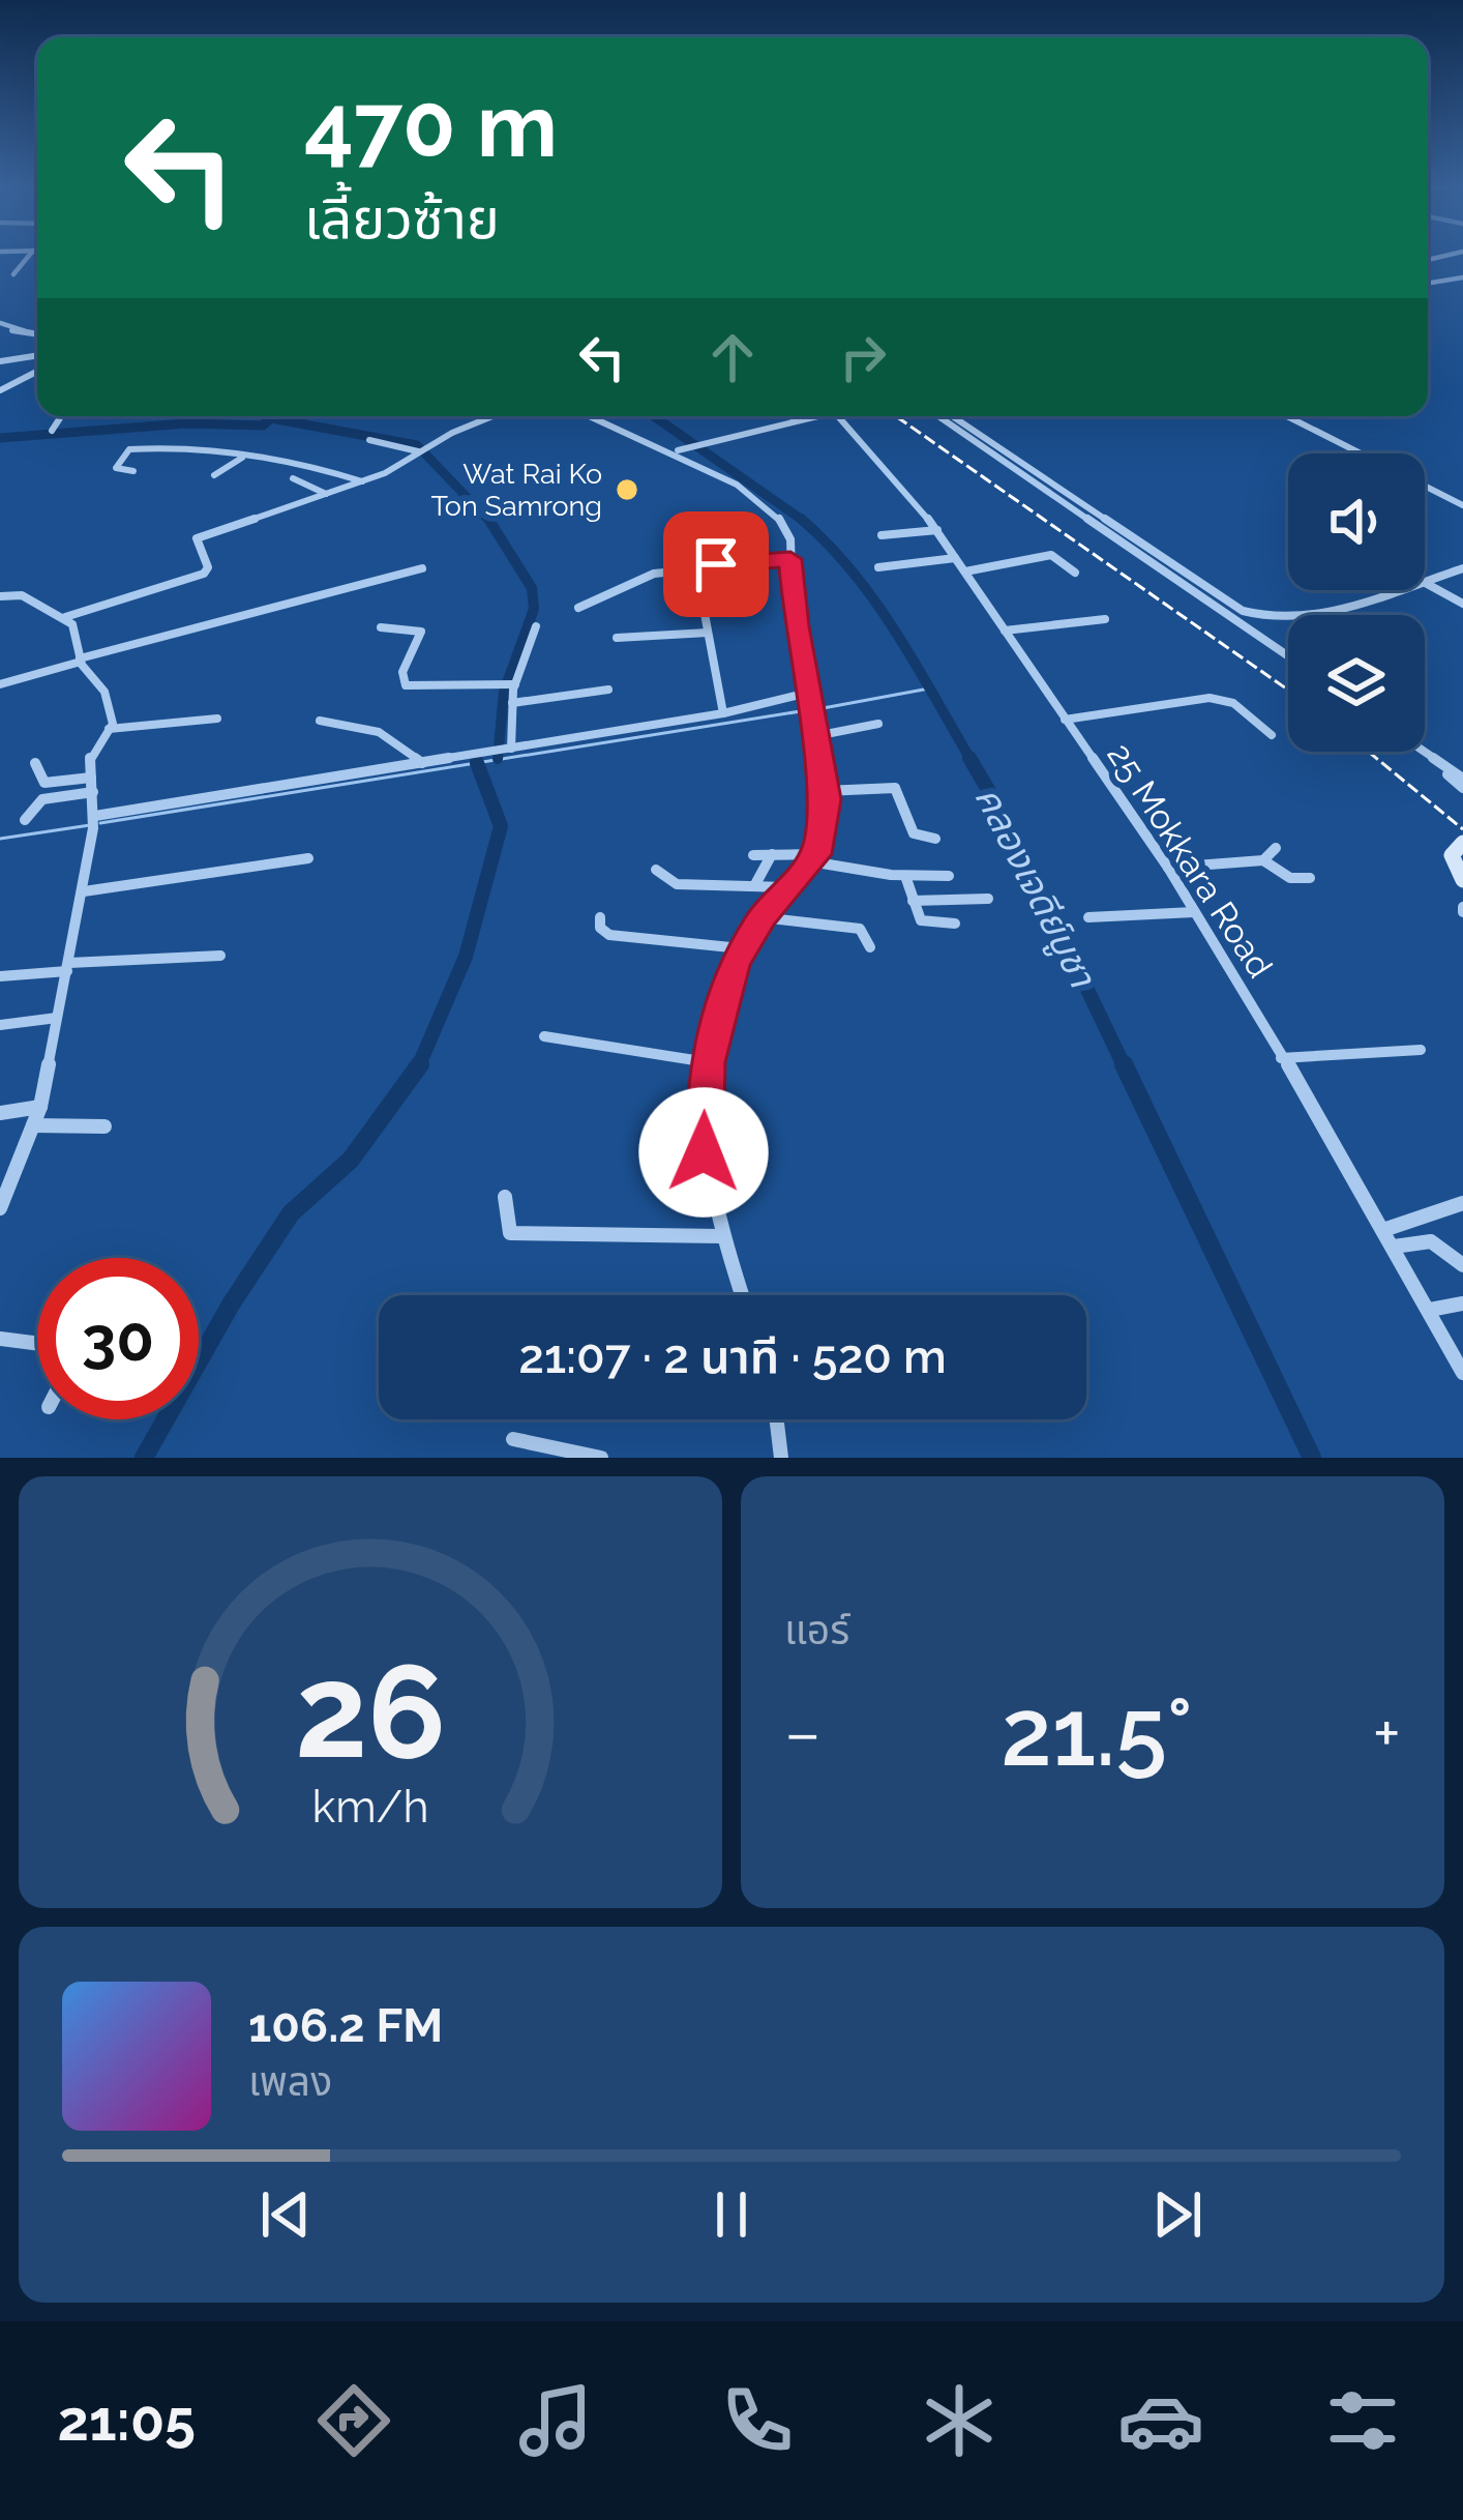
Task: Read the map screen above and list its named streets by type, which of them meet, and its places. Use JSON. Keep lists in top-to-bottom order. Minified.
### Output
{"streets":{"street":["25 Mokkara Road"]},"water":["คลองเจดีย์บูชา"],"places":["Wat Rai Ko Ton Samrong"],"page":{"turn":["470 m","เลี้ยวซ้าย"],"limit":"30","trip":"21:07 · 2 นาที · 520 m","tile":"แอร์","heat":["−","21.5°","+"],"song":["106.2 FM","เพลง"],"tabs":"21:05","gauge":["26","km/h"]}}
